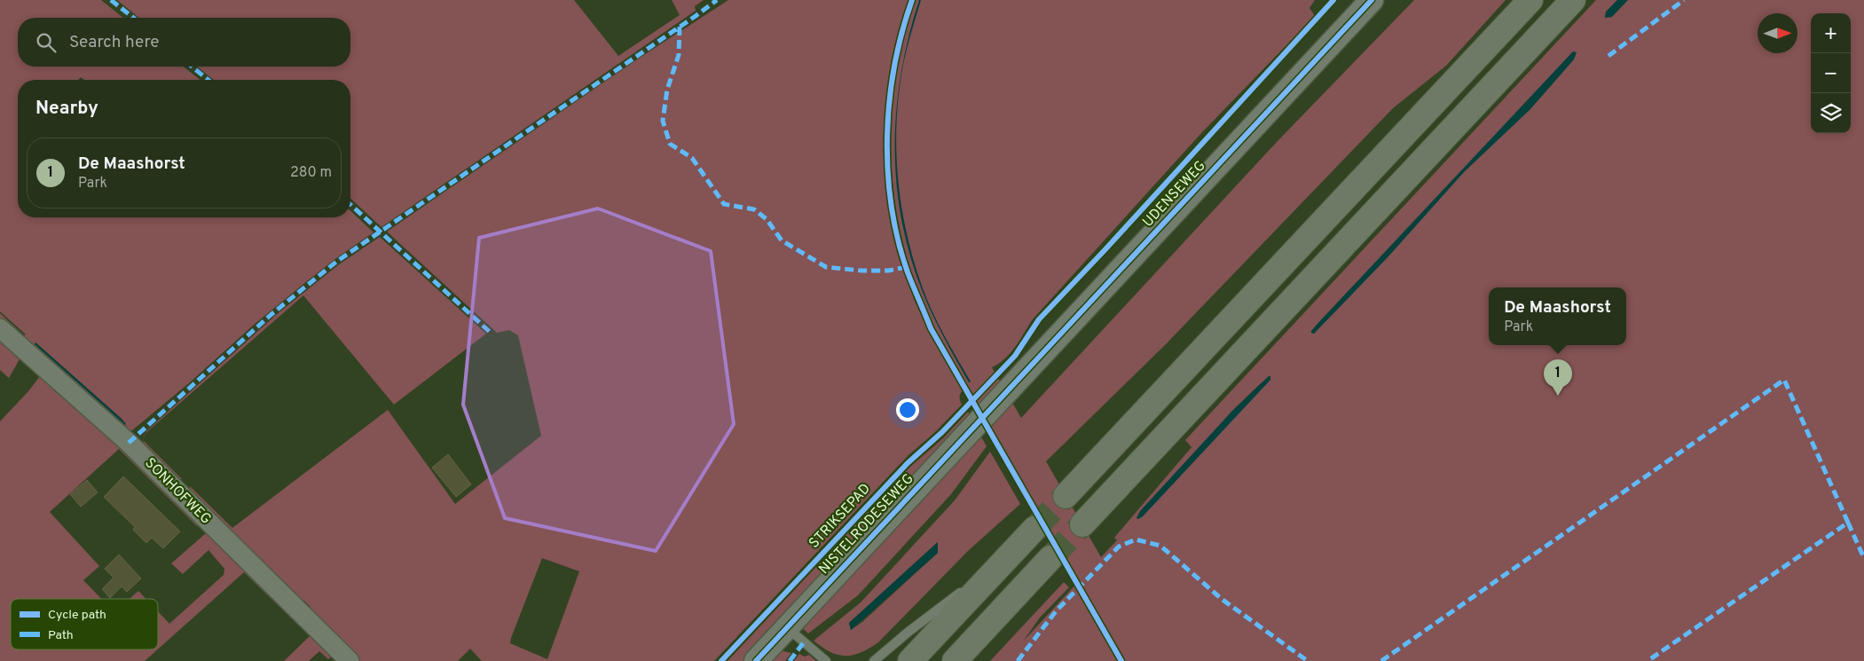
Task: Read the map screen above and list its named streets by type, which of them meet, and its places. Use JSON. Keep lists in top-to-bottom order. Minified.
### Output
{"streets":{"street":["UDENSEWEG","SONHOFWEG","NISTELRODESEWEG"],"cycle path":["STRIKSEPAD"]},"crossings":[["UDENSEWEG","NISTELRODESEWEG"]],"legend":["Cycle path","Path"],"north":"right","page":{"map_buttons":["+","−"],"search":"Search here","heading":"Nearby","list":[{"mark":"1","name":"De Maashorst","note":"Park","value":"280 m"}],"popup":["De Maashorst","Park"],"pins":"1"}}
